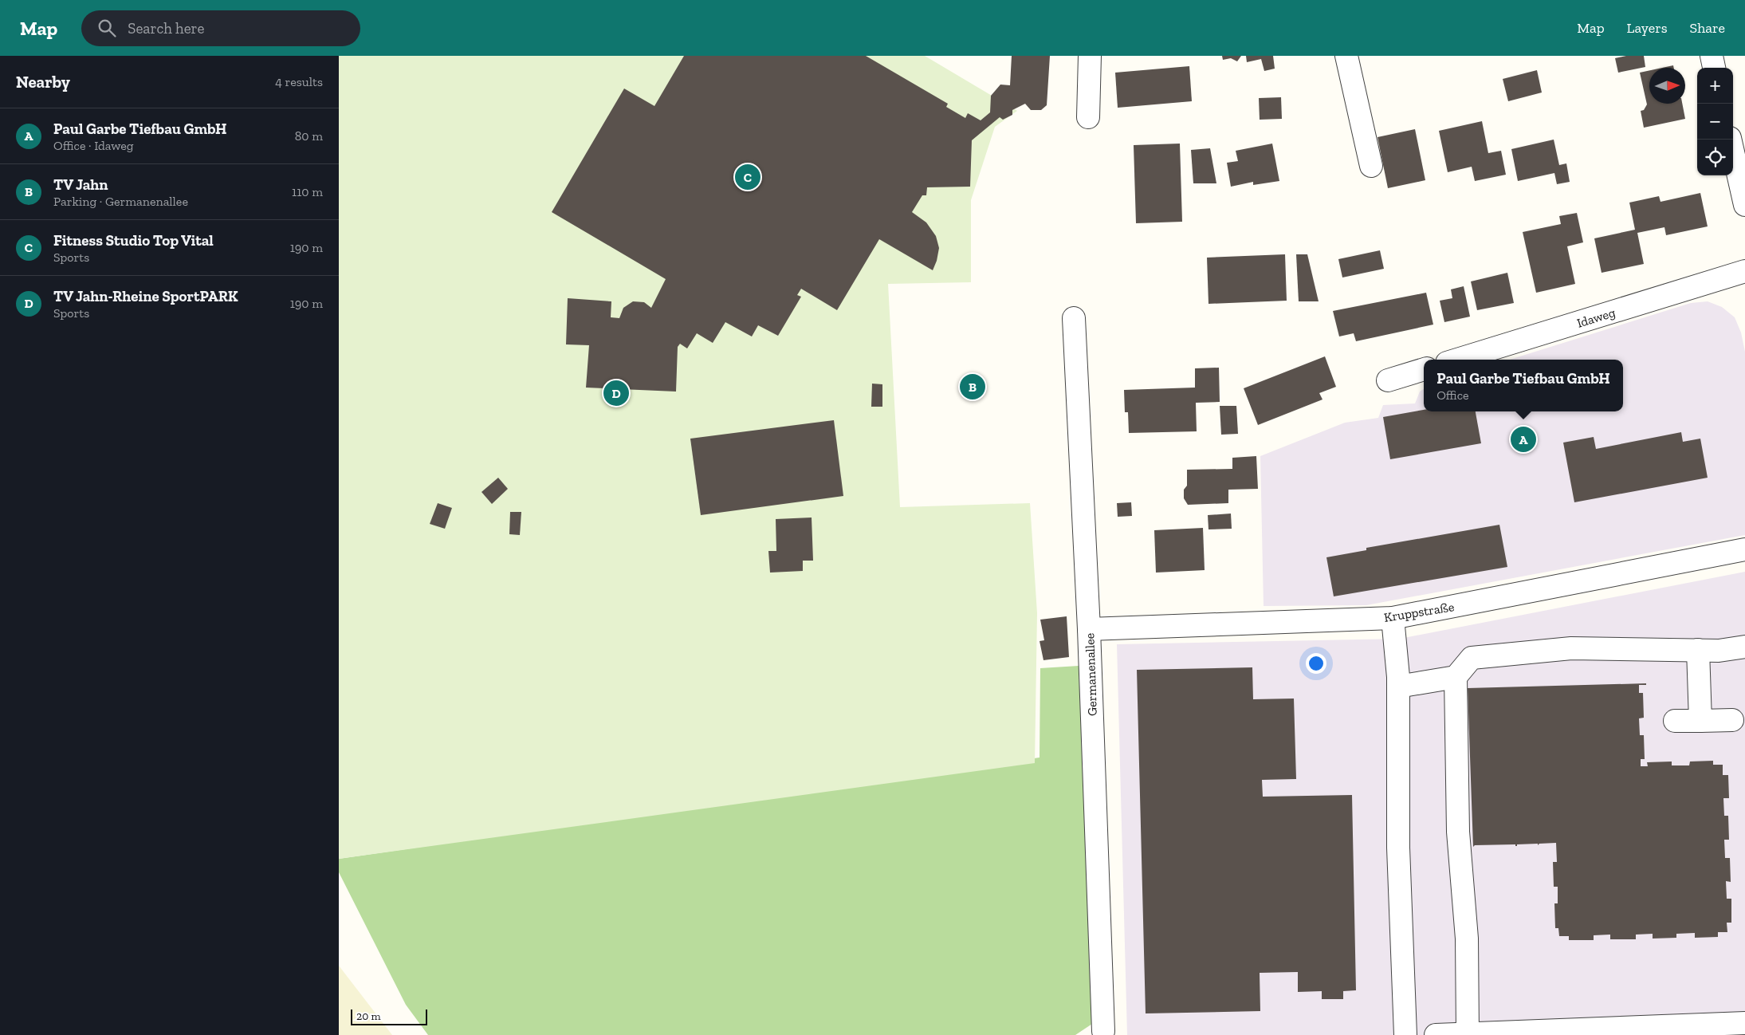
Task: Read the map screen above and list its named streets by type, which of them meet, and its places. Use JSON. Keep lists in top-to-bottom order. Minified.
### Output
{"streets":{"street":["Idaweg","Kruppstraße","Germanenallee"]},"crossings":[["Kruppstraße","Germanenallee"]],"scale_bar":"20 m","north":"right","page":{"header":"Map","search":"Search here","nav":["Map","Layers","Share"],"heading":["Nearby","4 results"],"map_buttons":["+","−"],"list":[{"mark":"A","name":"Paul Garbe Tiefbau GmbH","note":"Office · Idaweg","value":"80 m"},{"mark":"B","name":"TV Jahn","note":"Parking · Germanenallee","value":"110 m"},{"mark":"C","name":"Fitness Studio Top Vital","note":"Sports","value":"190 m"},{"mark":"D","name":"TV Jahn-Rheine SportPARK","note":"Sports","value":"190 m"}],"pins":["C","B","D","A"],"popup":["Paul Garbe Tiefbau GmbH","Office"],"scale":"20 m"}}
